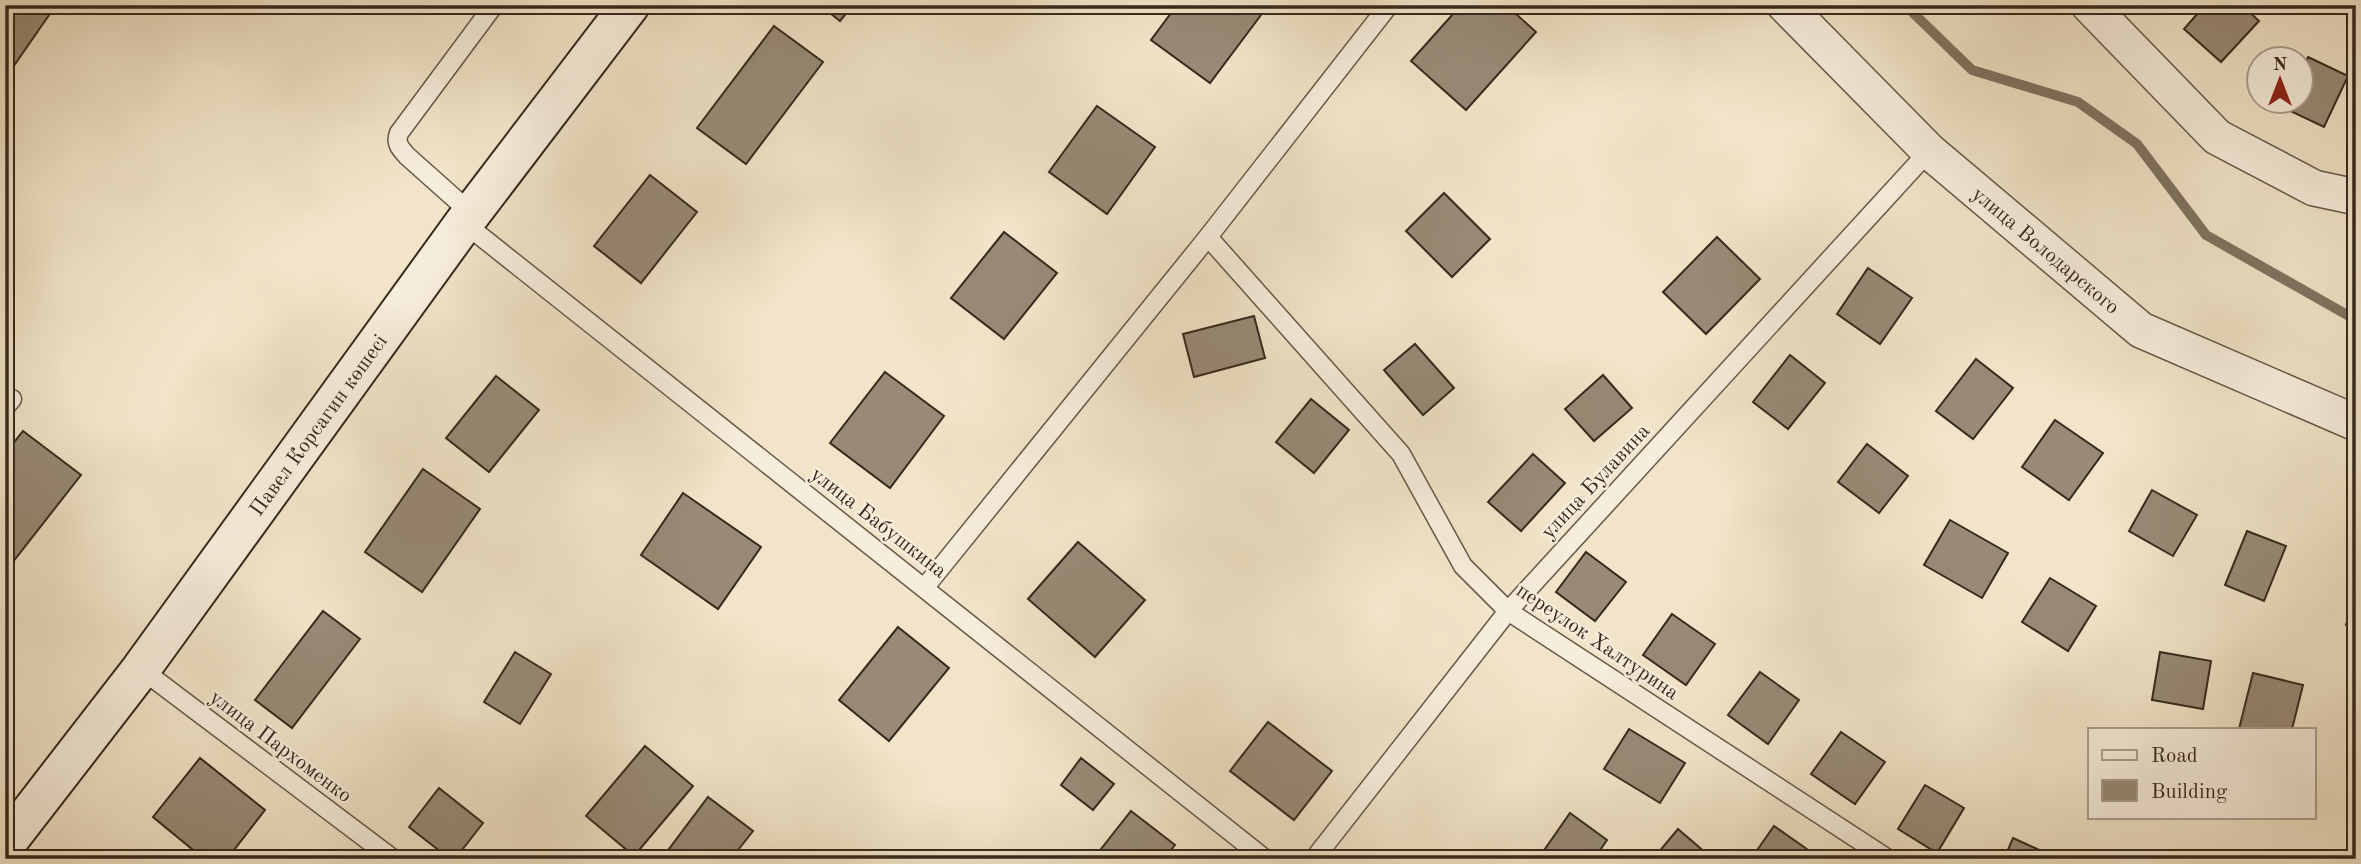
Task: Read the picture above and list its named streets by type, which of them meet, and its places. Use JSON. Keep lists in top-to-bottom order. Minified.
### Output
{"streets":{"street":["улица Володарского","Павел Корсагин көшесі"],"lane":["улица Булавина","улица Бабушкина","переулок Халтурина","улица Пархоменко"]},"crossings":[["улица Володарского","улица Булавина"],["Павел Корсагин көшесі","улица Бабушкина"],["Павел Корсагин көшесі","улица Пархоменко"],["улица Булавина","переулок Халтурина"]],"legend":["Road","Building"],"north":"top"}
